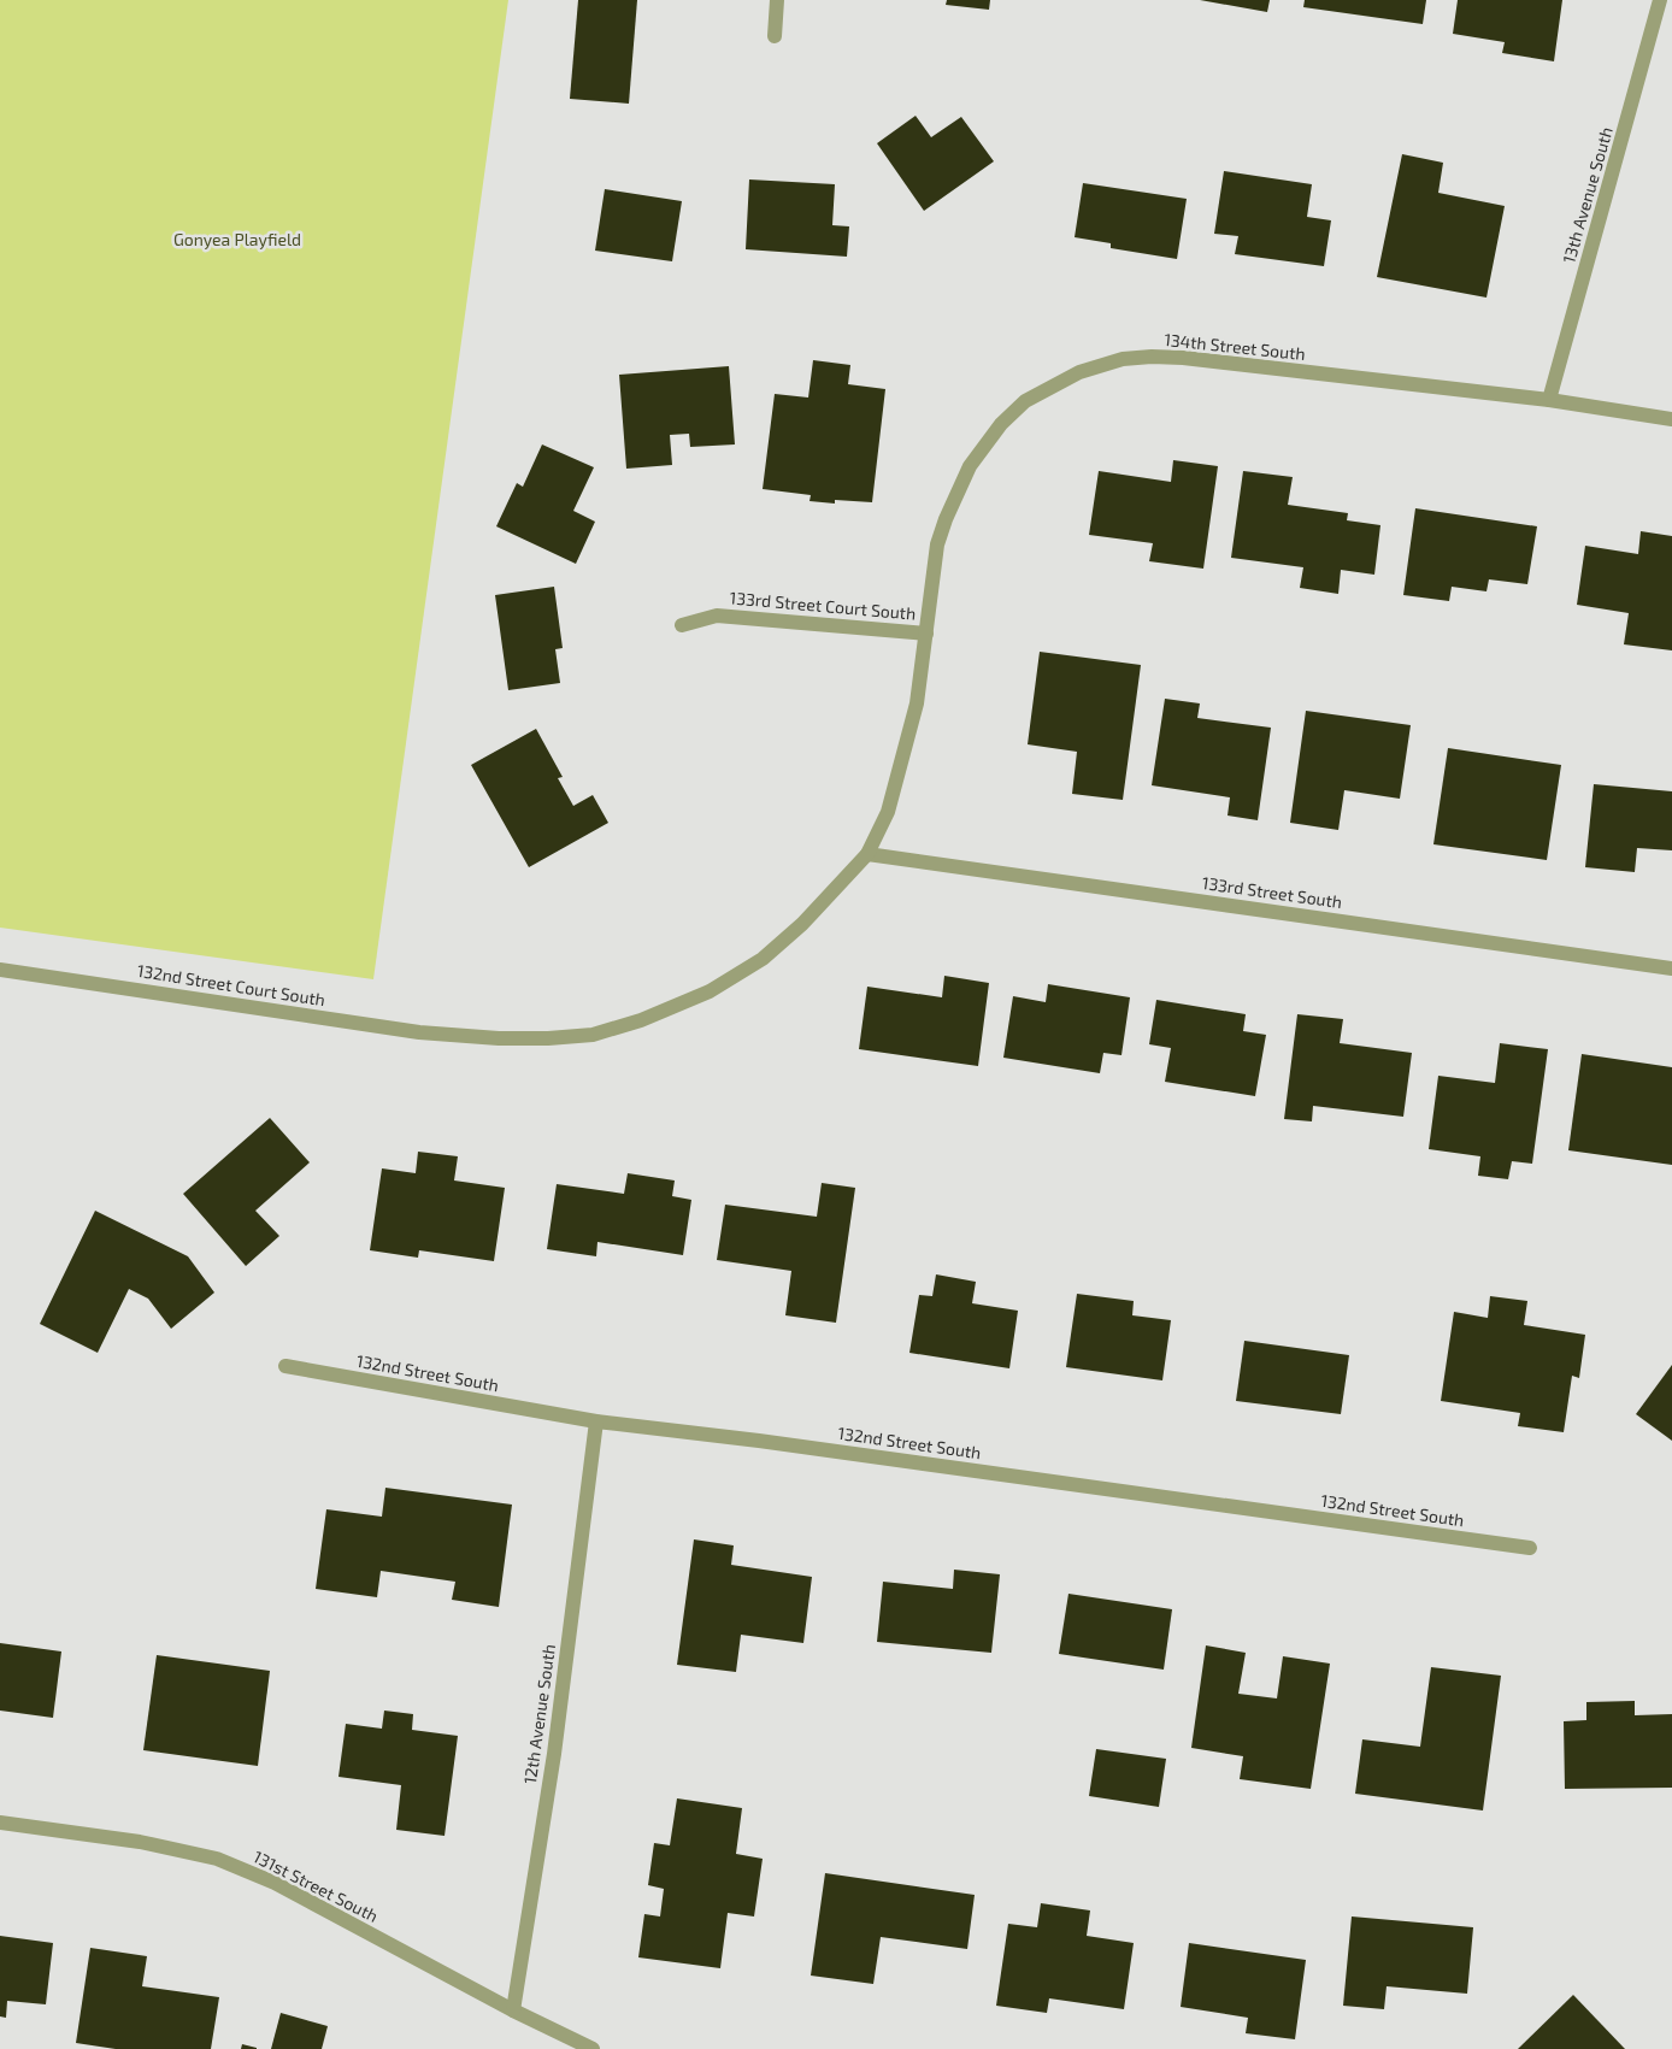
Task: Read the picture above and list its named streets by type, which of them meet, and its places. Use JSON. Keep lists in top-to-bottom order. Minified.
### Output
{"streets":{"street":["13th Avenue South","134th Street South","133rd Street Court South","133rd Street South","132nd Street Court South","132nd Street South","12th Avenue South","131st Street South"]},"crossings":[["13th Avenue South","134th Street South"],["134th Street South","133rd Street Court South"],["133rd Street South","132nd Street Court South"],["132nd Street South","12th Avenue South"],["12th Avenue South","131st Street South"]],"parks":["Gonyea Playfield"]}
